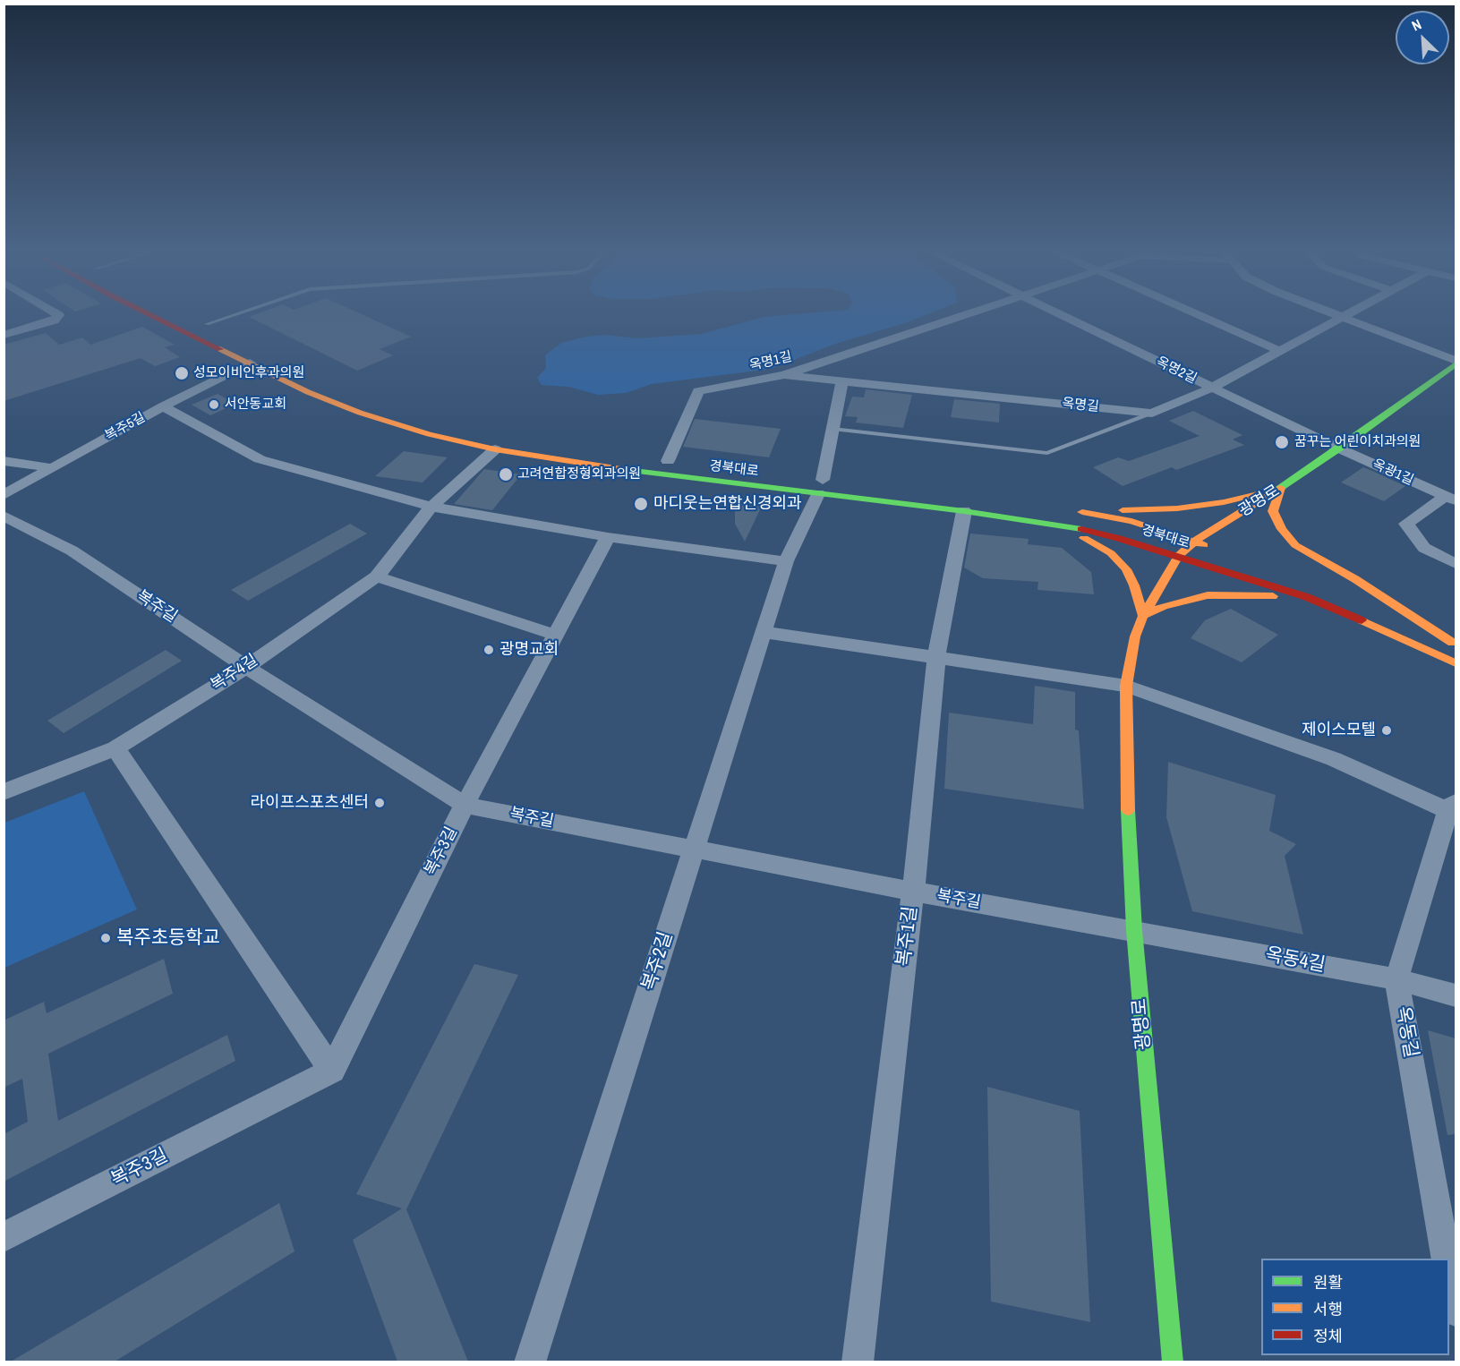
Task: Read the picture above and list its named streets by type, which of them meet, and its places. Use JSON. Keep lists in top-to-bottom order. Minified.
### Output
{"streets":{"street":["옥명1길","옥명2길","옥명길","복주5길","경북대로","옥광1길","광명로","복주길","복주4길","복주3길","복주1길","옥동4길","복주2길","옥동길"]},"crossings":[["옥명1길","옥명길"],["옥명2길","옥명길"],["옥명2길","옥광1길"],["옥명2길","광명로"],["복주5길","경북대로"],["경북대로","광명로"],["경북대로","복주4길"],["경북대로","복주1길"],["경북대로","복주2길"],["옥광1길","광명로"],["광명로","복주길"],["광명로","옥동4길"],["광명로","옥동길"],["복주길","복주4길"],["복주길","복주3길"],["복주길","복주1길"],["복주길","옥동4길"],["복주길","복주2길"],["옥동4길","옥동길"]],"places":["성모이비인후과의원","서안동교회","꿈꾸는 어린이치과의원","고려연합정형외과의원","마디웃는연합신경외과","광명교회","제이스모텔","라이프스포츠센터","복주초등학교"],"legend":["원활","서행","정체"],"north":"top left"}
